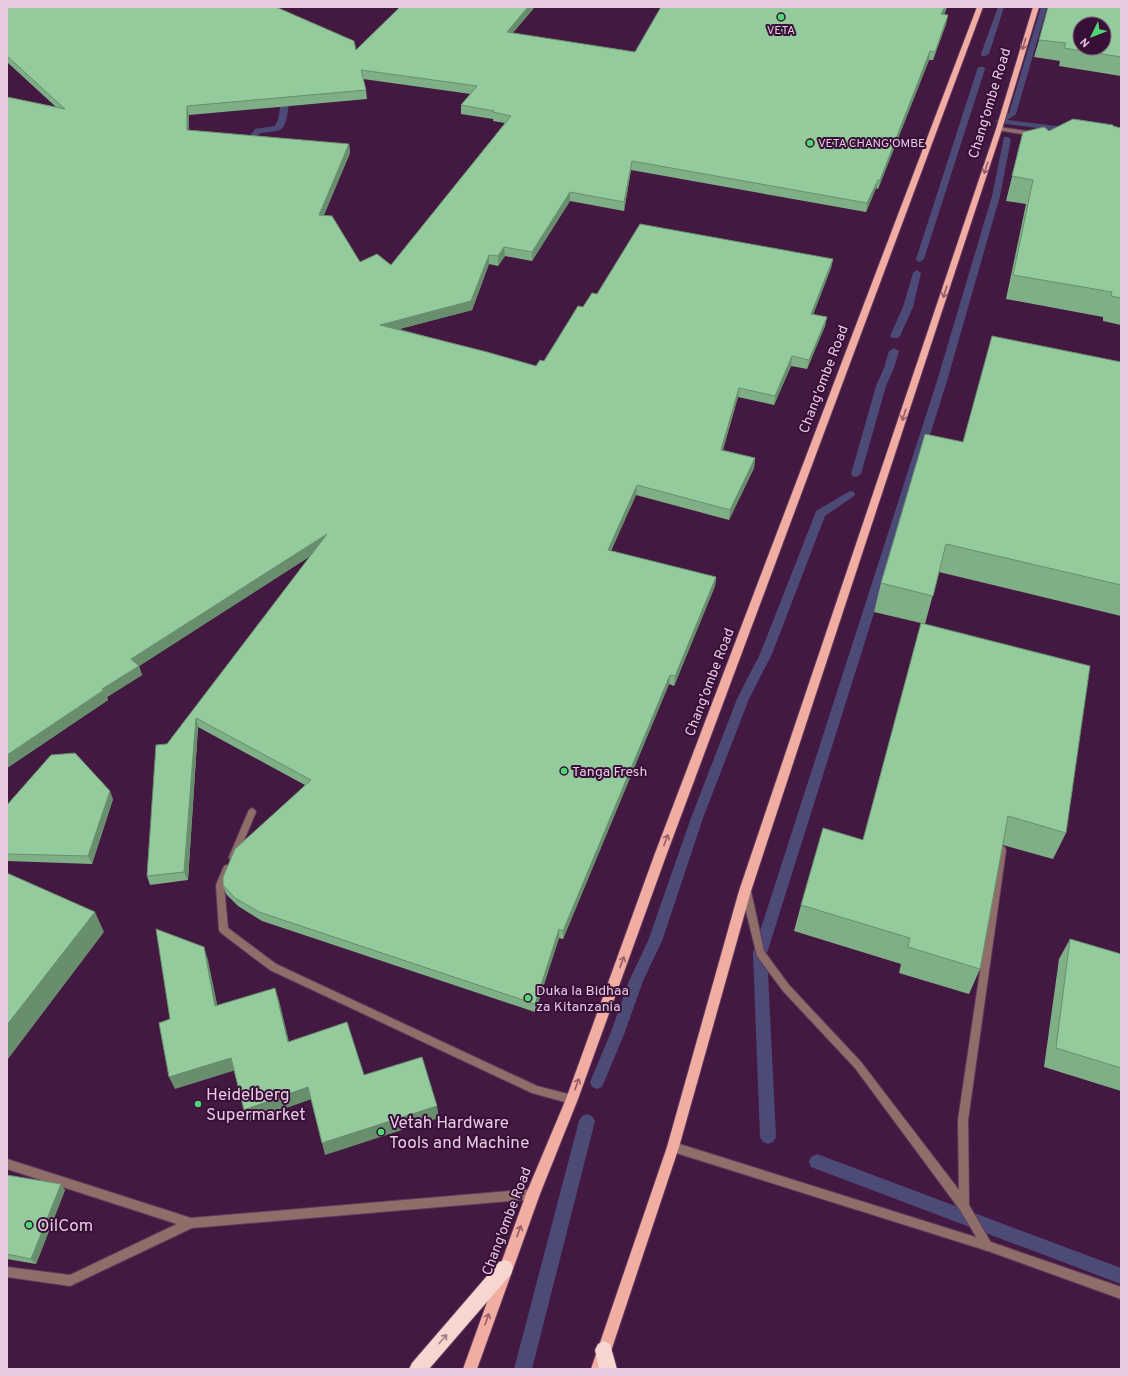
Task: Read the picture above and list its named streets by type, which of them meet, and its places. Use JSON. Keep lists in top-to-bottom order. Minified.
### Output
{"streets":{"main road":["Chang'ombe Road"]},"places":["VETA","VETA CHANG'OMBE","Tanga Fresh","Duka la Bidhaa za Kitanzania","Heidelberg Supermarket","Vetah Hardware Tools and Machine","OilCom"],"north":"bottom left"}
